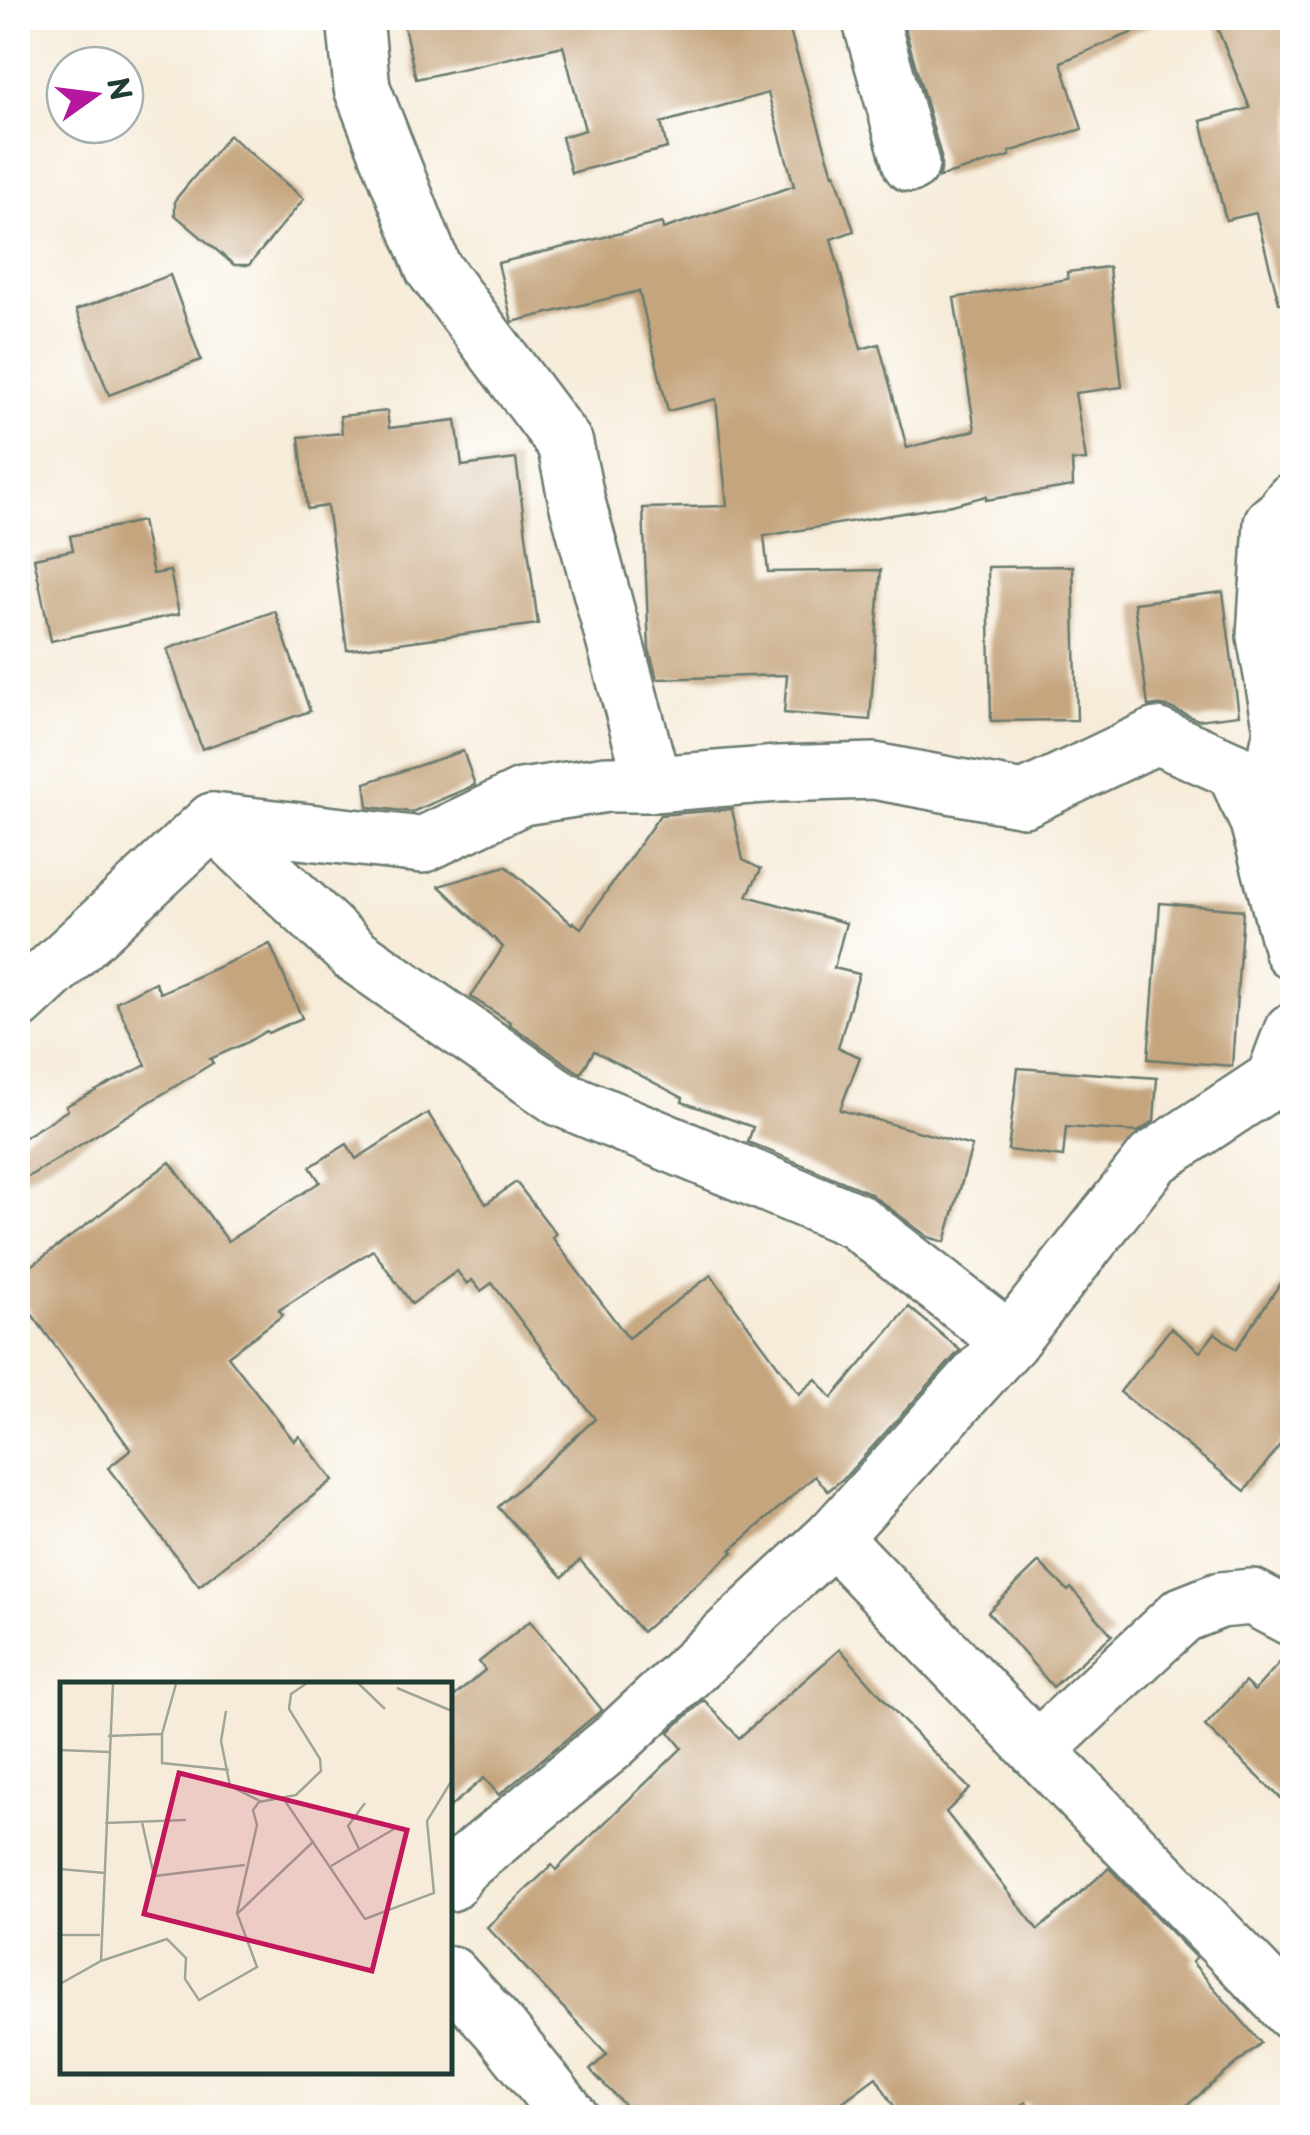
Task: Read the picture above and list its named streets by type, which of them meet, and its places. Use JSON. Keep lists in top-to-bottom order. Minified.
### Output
{"north":"right"}
